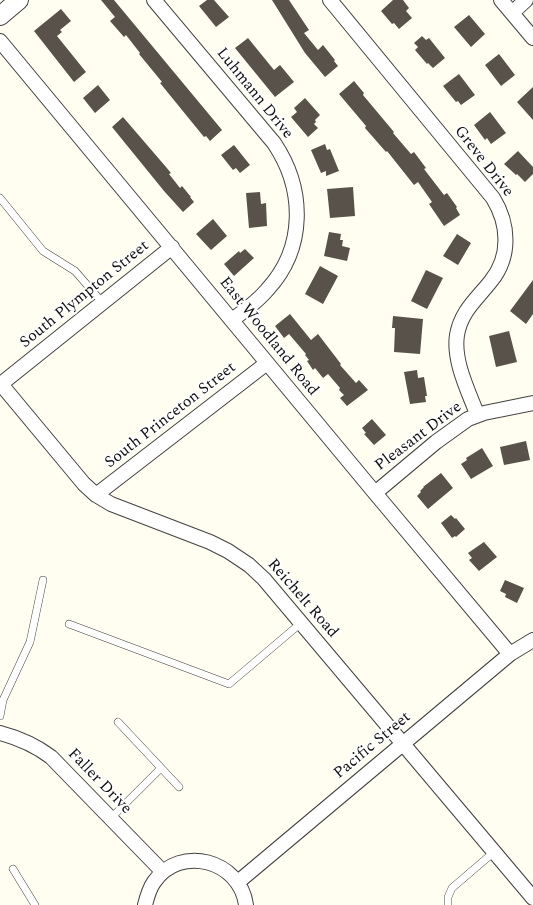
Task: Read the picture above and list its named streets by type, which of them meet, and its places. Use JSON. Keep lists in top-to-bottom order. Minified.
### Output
{"streets":{"street":["Luhmann Drive","Greve Drive","South Plympton Street","East Woodland Road","South Princeton Street","Pleasant Drive","Reichelt Road","Pacific Street","Faller Drive"]},"crossings":[["Luhmann Drive","East Woodland Road"],["Greve Drive","Pleasant Drive"],["South Plympton Street","East Woodland Road"],["South Plympton Street","Reichelt Road"],["East Woodland Road","South Princeton Street"],["East Woodland Road","Pleasant Drive"],["East Woodland Road","Pacific Street"],["South Princeton Street","Reichelt Road"],["Reichelt Road","Pacific Street"]]}
